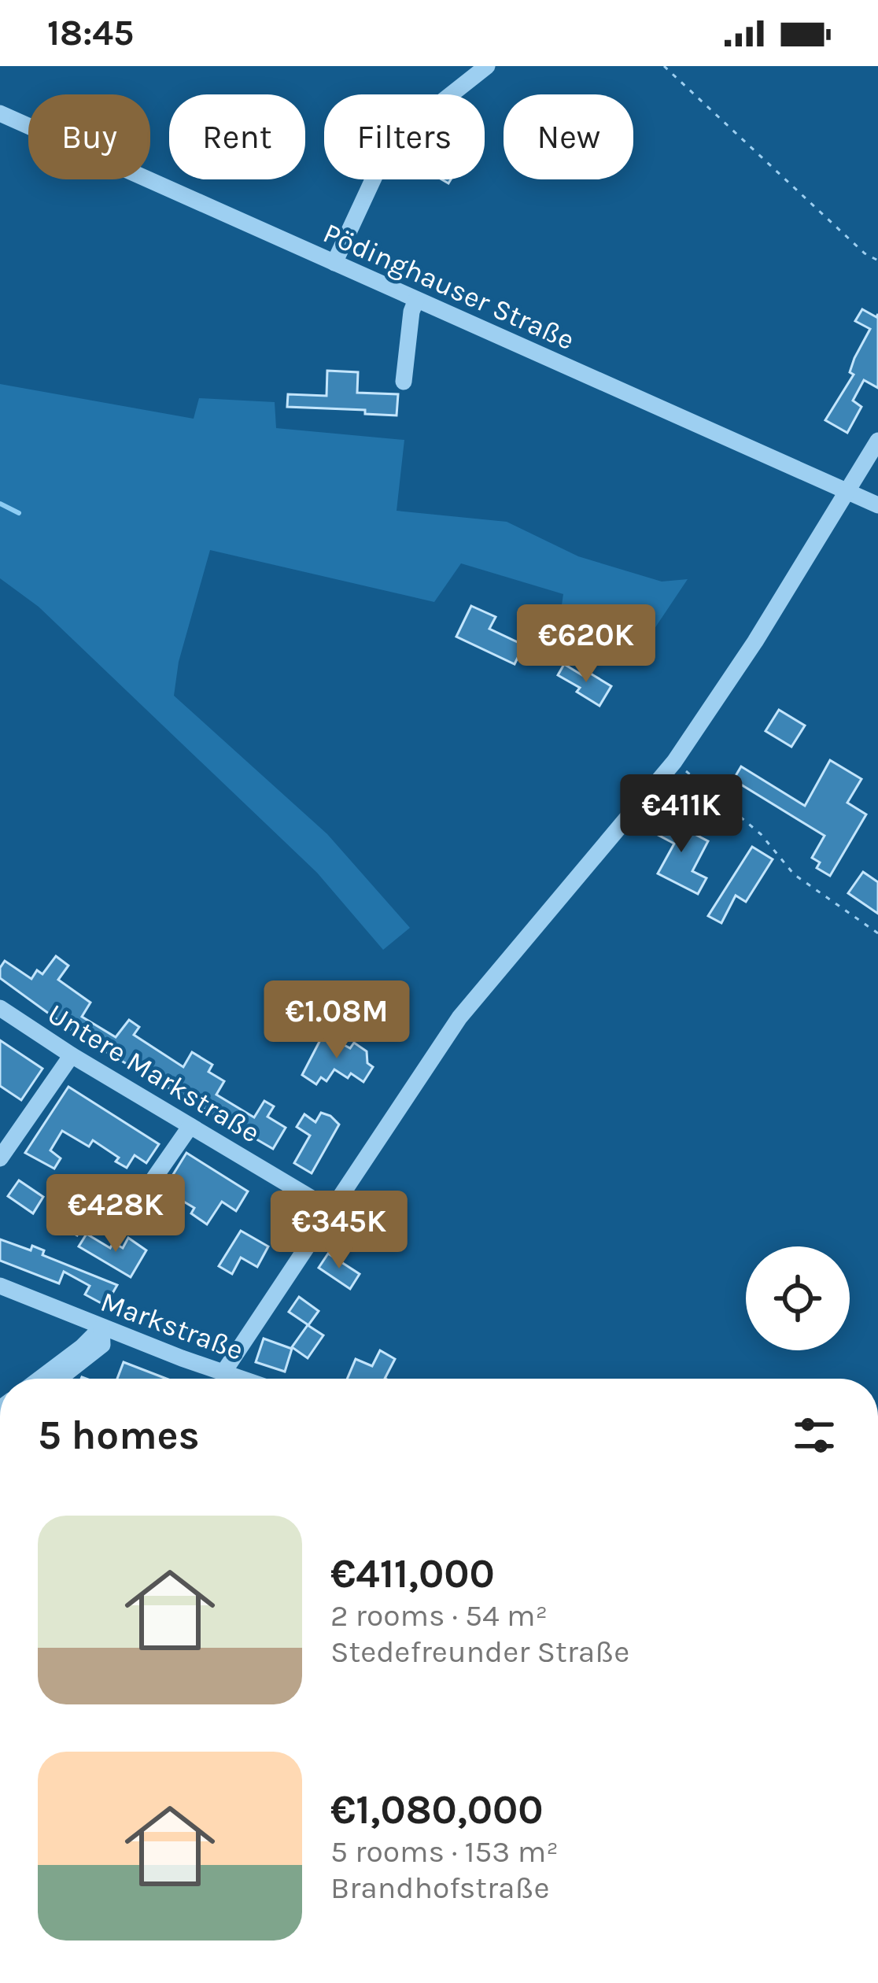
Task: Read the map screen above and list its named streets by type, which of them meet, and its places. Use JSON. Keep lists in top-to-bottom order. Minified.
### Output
{"streets":{"street":["Pödinghauser Straße","Untere Markstraße","Markstraße"]},"page":{"status":"18:45","chip":["Buy","Rent","Filters","New"],"price":["€620K","€411K","€1.08M","€428K","€345K"],"heading":"5 homes","list":[{"name":"€411,000","note":"2 rooms · 54 m² · Stedefreunder Straße"},{"name":"€1,080,000","note":"5 rooms · 153 m² · Brandhofstraße"}]}}
